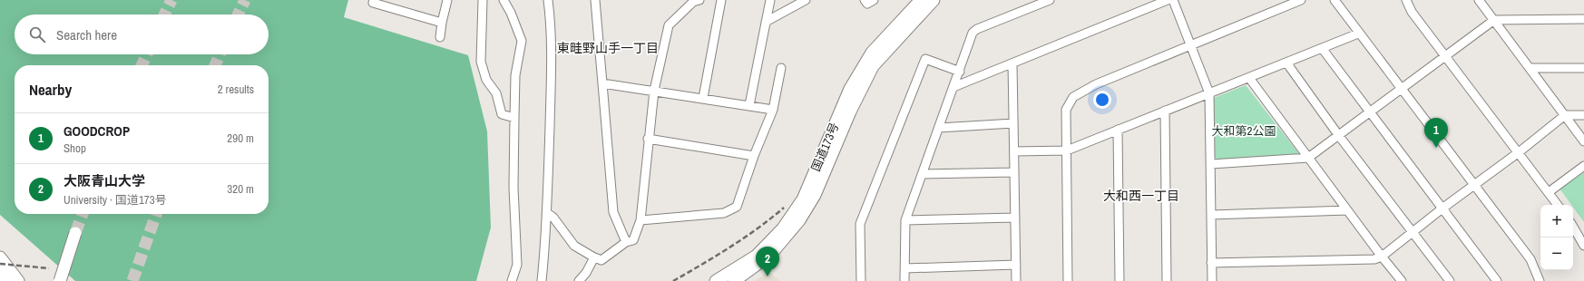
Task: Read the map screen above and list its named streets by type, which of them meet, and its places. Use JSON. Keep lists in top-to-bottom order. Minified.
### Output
{"streets":{"highway":["国道173号"]},"districts":["東畦野山手一丁目","大和西一丁目"],"parks":["大和第2公園"],"page":{"search":"Search here","heading":["Nearby","2 results"],"list":[{"mark":"1","name":"GOODCROP","note":"Shop","value":"290 m"},{"mark":"2","name":"大阪青山大学","note":"University · 国道173号","value":"320 m"}],"pins":["1","2"],"map_buttons":["+","−"]}}
